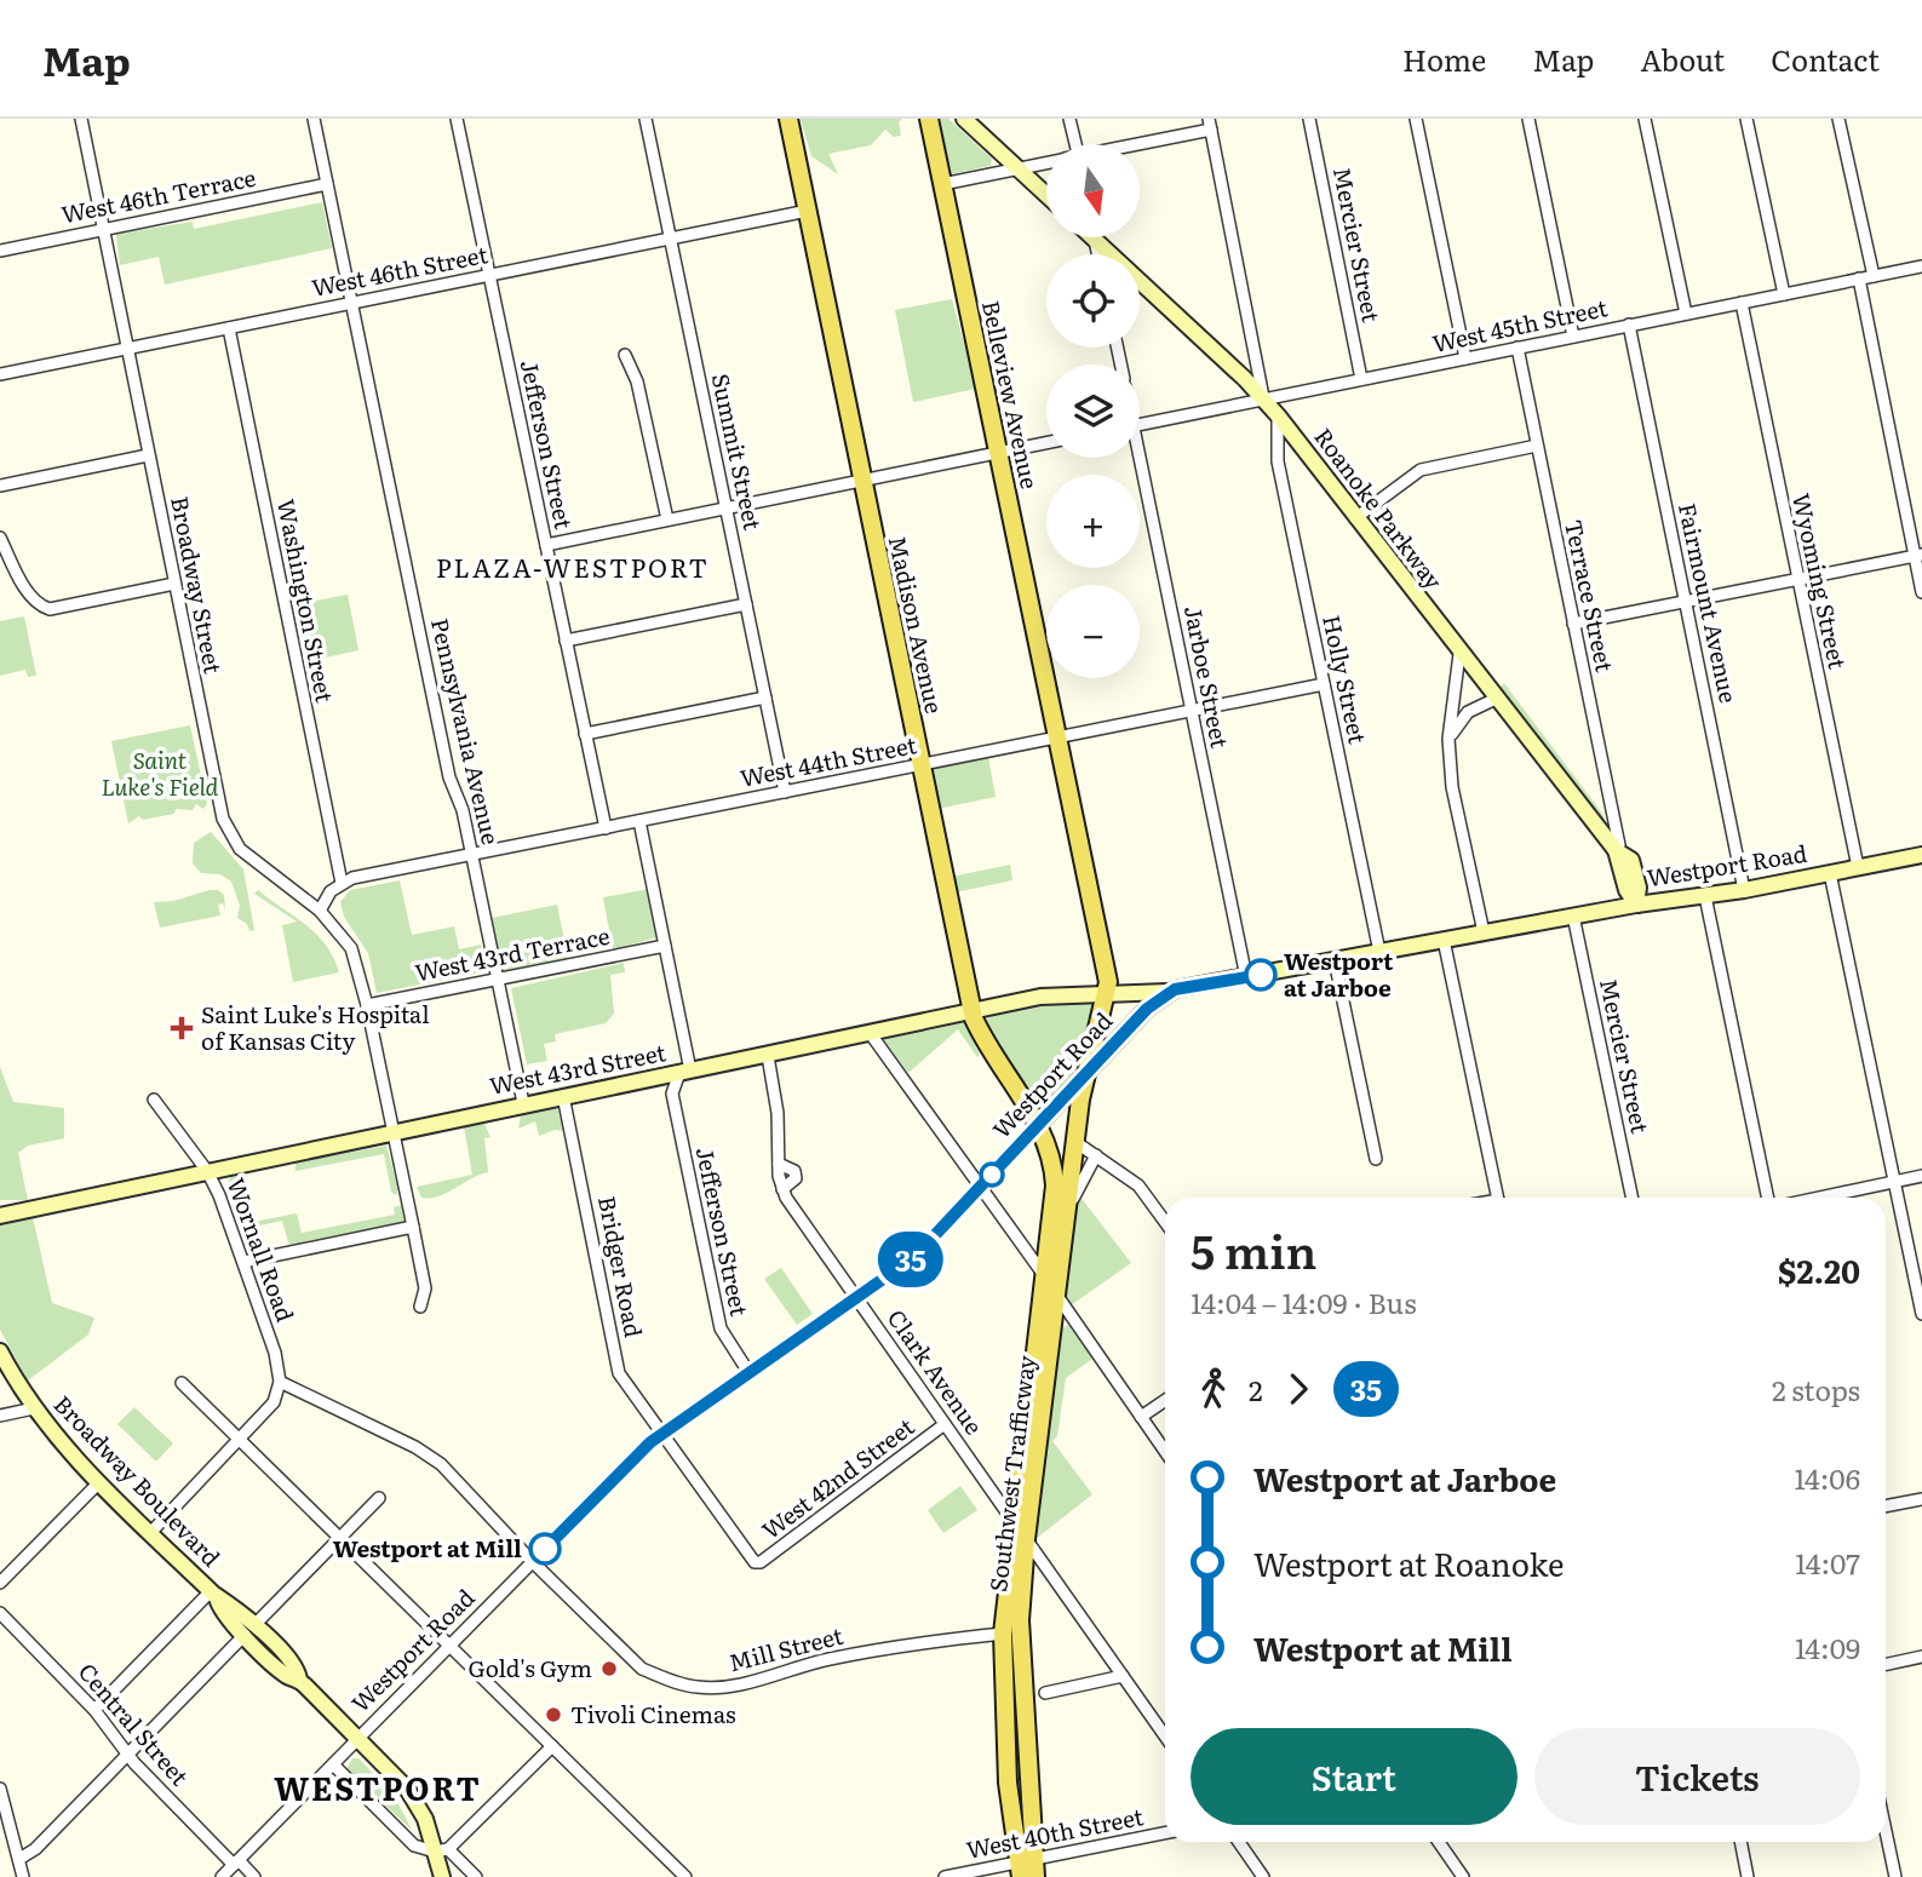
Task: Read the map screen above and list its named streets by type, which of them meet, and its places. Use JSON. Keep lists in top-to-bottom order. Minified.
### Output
{"streets":{"main road":["Belleview Avenue","Madison Avenue","Southwest Trafficway"],"street":["West 46th Terrace","Mercier Street","West 46th Street","West 45th Street","Jefferson Street","Summit Street","Roanoke Parkway","Wyoming Street","Broadway Street","Terrace Street","Washington Street","Fairmount Avenue","Jarboe Street","Holly Street","Pennsylvania Avenue","West 44th Street","Westport Road","West 43rd Terrace","West 43rd Street","Wornall Road","Bridger Road","Clark Avenue","West 42nd Street","Broadway Boulevard","Mill Street","Central Street","West 40th Street"]},"crossings":[["West 46th Terrace","Broadway Street"],["West 46th Terrace","Pennsylvania Avenue"],["Mercier Street","West 45th Street"],["Mercier Street","Westport Road"],["West 46th Street","Jefferson Street"],["West 46th Street","Summit Street"],["West 46th Street","Broadway Street"],["West 46th Street","Washington Street"],["West 46th Street","Madison Avenue"],["West 46th Street","Pennsylvania Avenue"],["West 45th Street","Roanoke Parkway"],["West 45th Street","Wyoming Street"],["West 45th Street","Terrace Street"],["West 45th Street","Fairmount Avenue"],["Belleview Avenue","West 44th Street"],["Belleview Avenue","Westport Road"],["Belleview Avenue","West 43rd Street"],["Belleview Avenue","Southwest Trafficway"],["Jefferson Street","West 44th Street"],["Jefferson Street","Westport Road"],["Summit Street","West 44th Street"],["Roanoke Parkway","Terrace Street"],["Roanoke Parkway","Holly Street"],["Roanoke Parkway","Westport Road"],["Wyoming Street","Westport Road"],["Broadway Street","West 43rd Terrace"],["Washington Street","West 44th Street"],["Fairmount Avenue","Westport Road"],["Madison Avenue","West 44th Street"],["Madison Avenue","Westport Road"],["Madison Avenue","West 43rd Street"],["Madison Avenue","Southwest Trafficway"],["Jarboe Street","West 44th Street"],["Jarboe Street","Westport Road"],["Holly Street","West 44th Street"],["Holly Street","Westport Road"],["Pennsylvania Avenue","West 44th Street"],["Pennsylvania Avenue","West 43rd Terrace"],["Pennsylvania Avenue","West 43rd Street"],["Westport Road","West 43rd Street"],["Westport Road","Bridger Road"],["Westport Road","Clark Avenue"],["Westport Road","Southwest Trafficway"],["Westport Road","Broadway Boulevard"],["Westport Road","Mill Street"],["Westport Road","Central Street"],["West 43rd Street","Wornall Road"],["West 43rd Street","Bridger Road"],["West 43rd Street","Clark Avenue"],["Wornall Road","Mill Street"],["Bridger Road","West 42nd Street"],["Clark Avenue","Southwest Trafficway"],["Clark Avenue","West 42nd Street"],["Southwest Trafficway","Mill Street"],["Southwest Trafficway","West 40th Street"]],"districts":["PLAZA-WESTPORT","WESTPORT"],"parks":["Saint Luke's Field"],"places":{"other":["Westport at Jarboe","Westport at Mill","Gold's Gym","Tivoli Cinemas"],"health":["Saint Luke's Hospital of Kansas City"]},"lines":["bus line 35"],"north":"bottom","page":{"header":"Map","nav":["Home","Map","About","Contact"],"on_map":"35","map_buttons":["+","−"],"heading":["5 min","14:04 – 14:09 · Bus","$2.20"],"legs":["2","35","2 stops"],"list":[{"name":"Westport at Jarboe","value":"14:06"},{"name":"Westport at Roanoke","value":"14:07"},{"name":"Westport at Mill","value":"14:09"}],"buttons":["Start","Tickets"]}}
